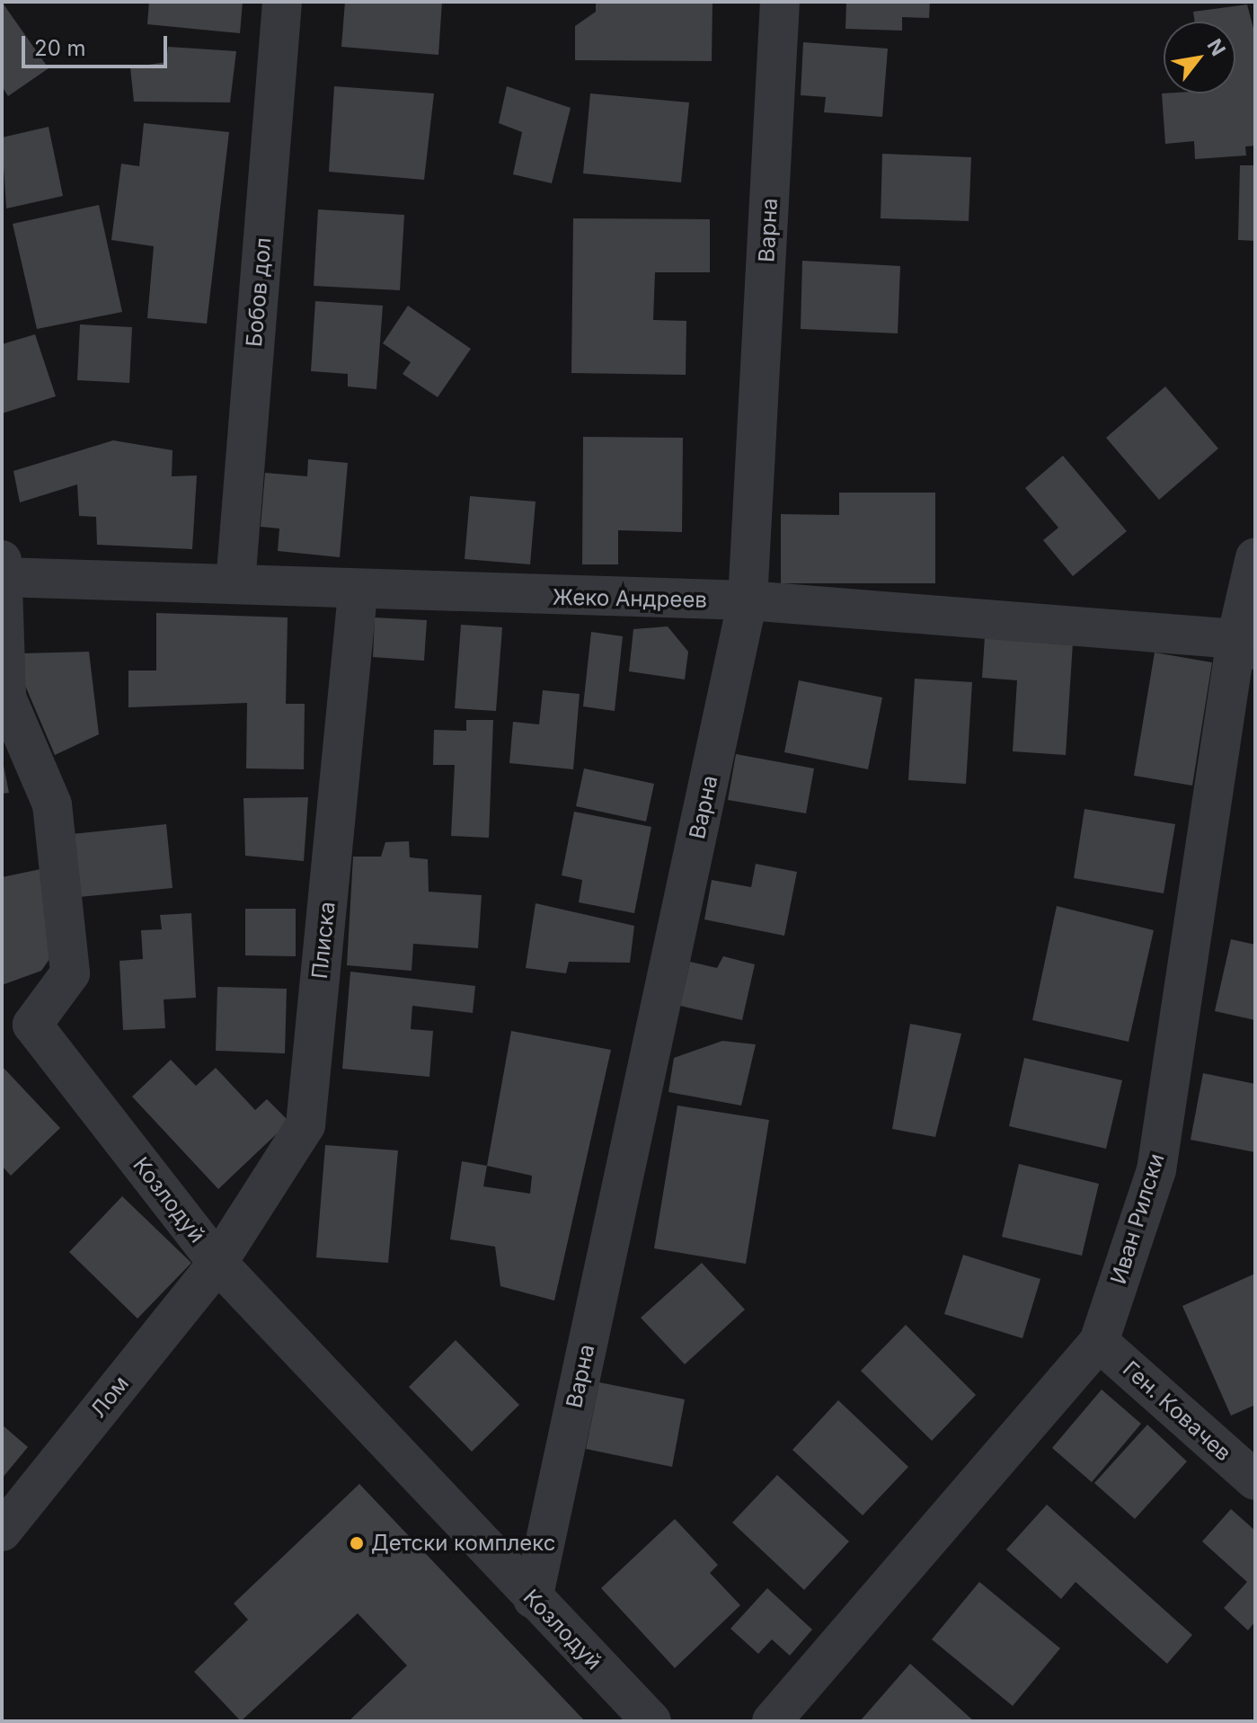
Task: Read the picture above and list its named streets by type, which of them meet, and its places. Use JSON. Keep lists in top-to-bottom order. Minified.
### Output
{"streets":{"street":["Варна","Бобов дол","Жеко Андреев","Плиска","Козлодуй","Иван Рилски","Лом","Ген. Ковачев"]},"crossings":[["Варна","Жеко Андреев"],["Варна","Козлодуй"],["Бобов дол","Жеко Андреев"],["Жеко Андреев","Плиска"],["Жеко Андреев","Козлодуй"],["Жеко Андреев","Иван Рилски"],["Плиска","Козлодуй"],["Плиска","Лом"],["Козлодуй","Лом"],["Иван Рилски","Ген. Ковачев"]],"places":["Детски комплекс"],"scale_bar":"20 m","north":"top right"}
